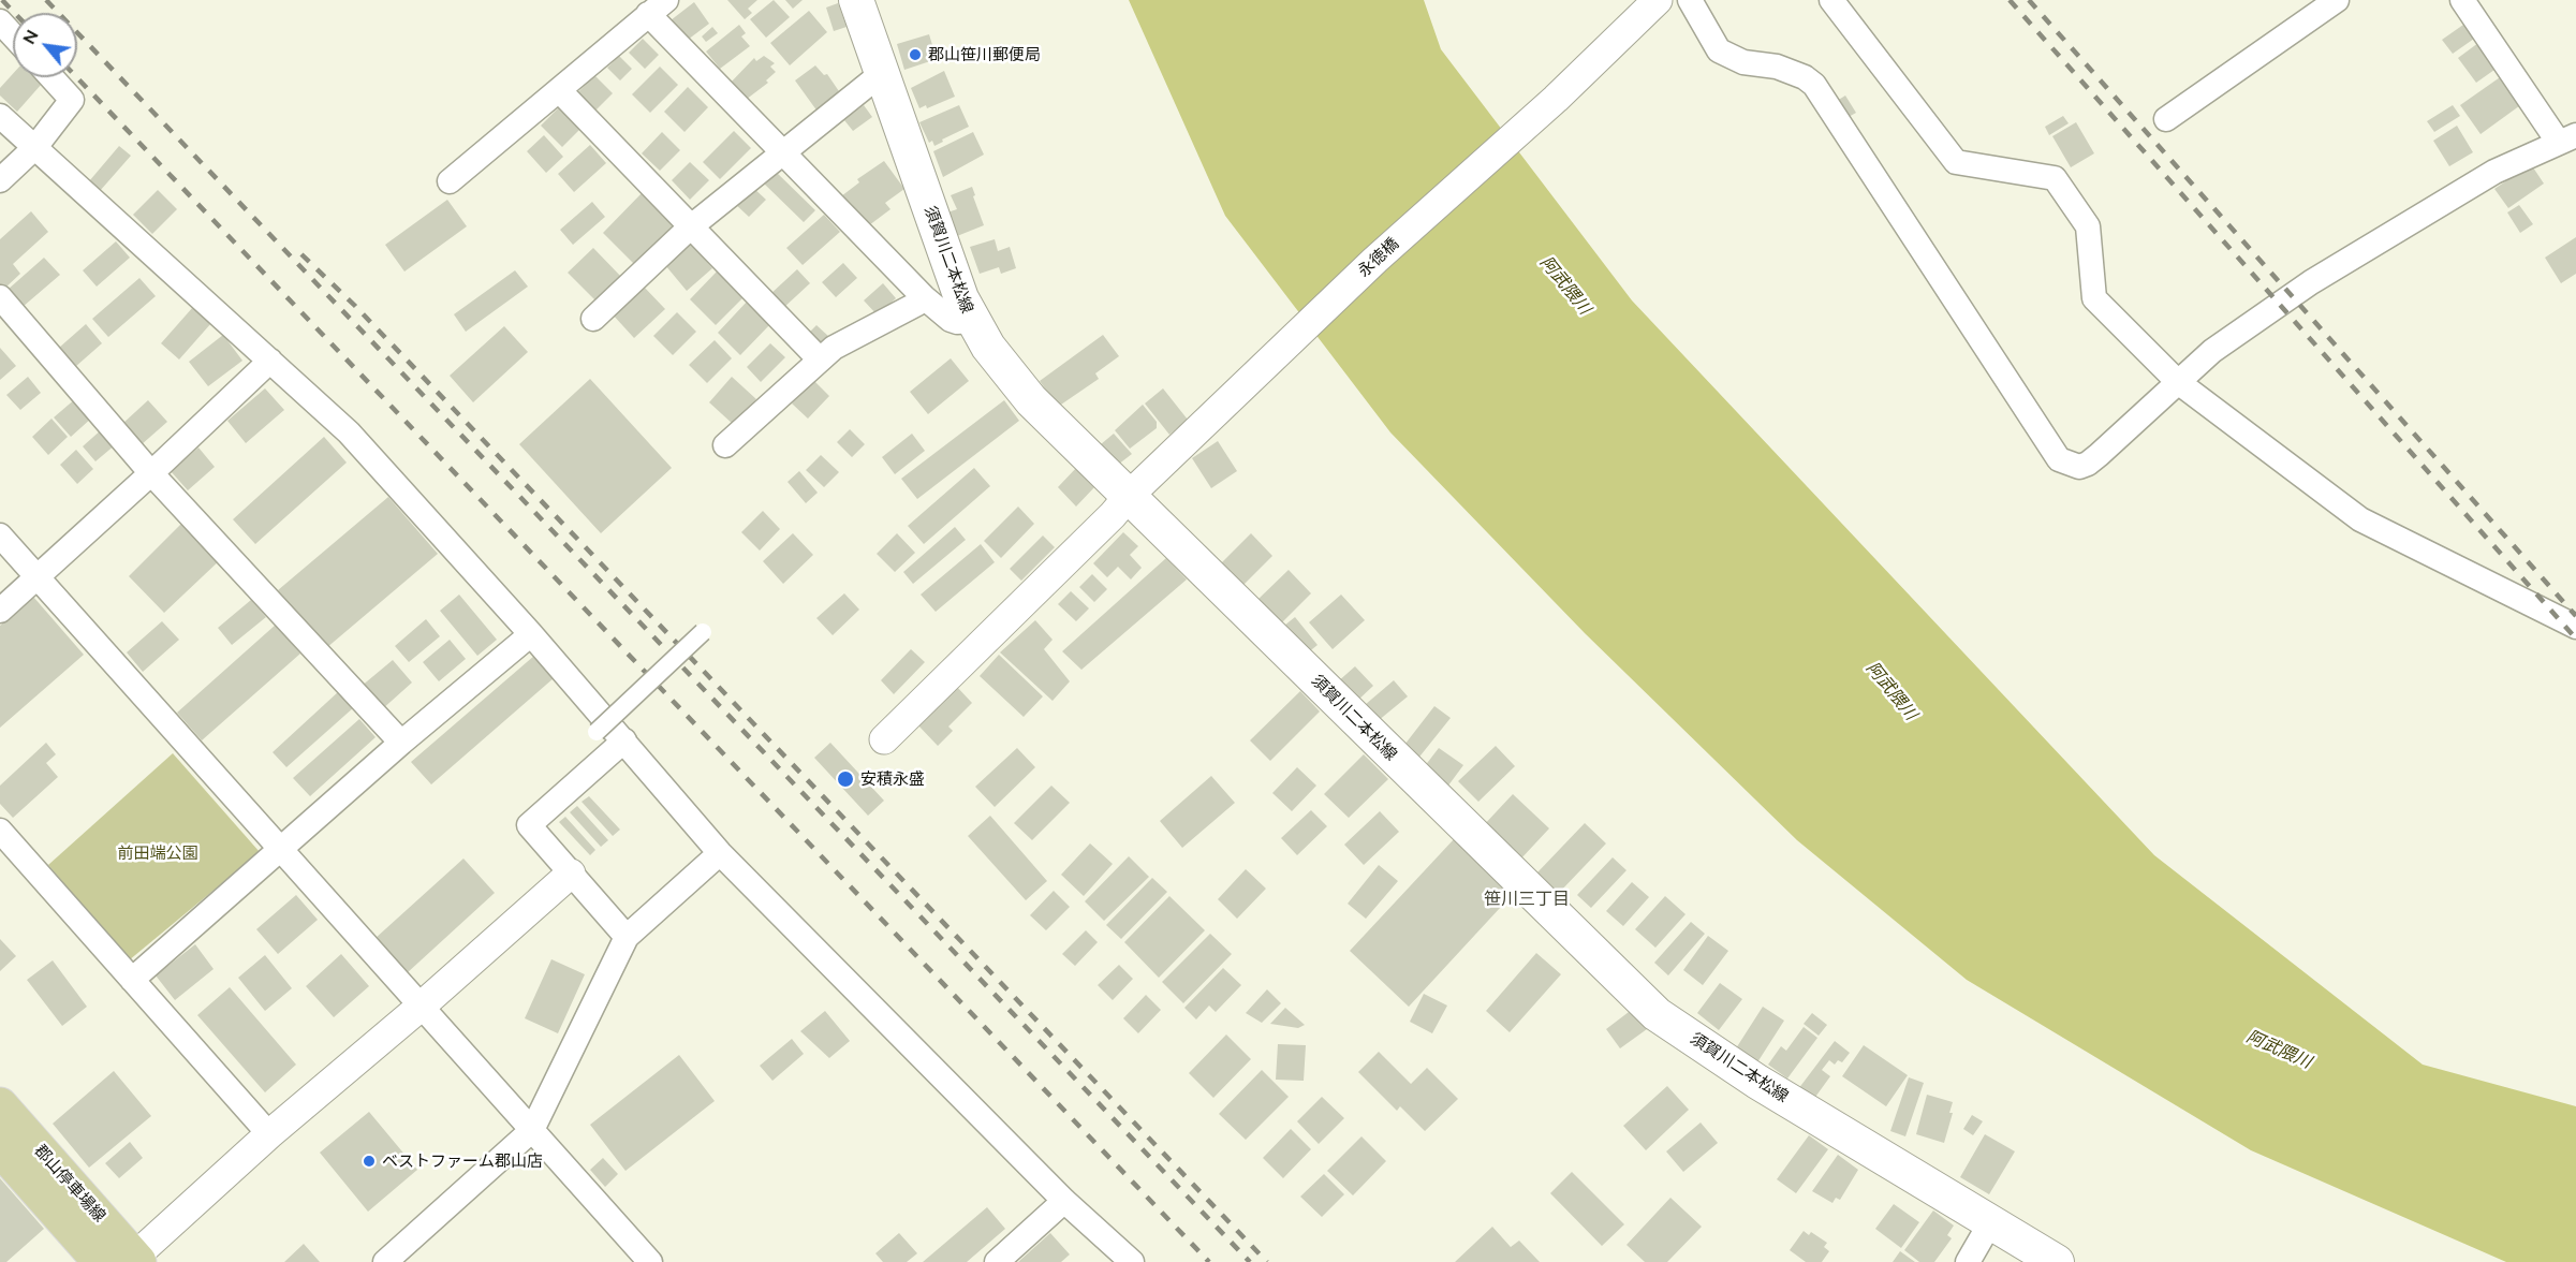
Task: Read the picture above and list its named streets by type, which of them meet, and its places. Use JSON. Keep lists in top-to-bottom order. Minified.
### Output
{"streets":{"main road":["須賀川二本松線","郡山停車場線"],"street":["永徳橋"]},"crossings":[["永徳橋","須賀川二本松線"]],"districts":["笹川三丁目"],"water":["阿武隈川"],"parks":["前田端公園"],"places":["郡山笹川郵便局","安積永盛","ベストファーム郡山店"],"north":"top left"}
